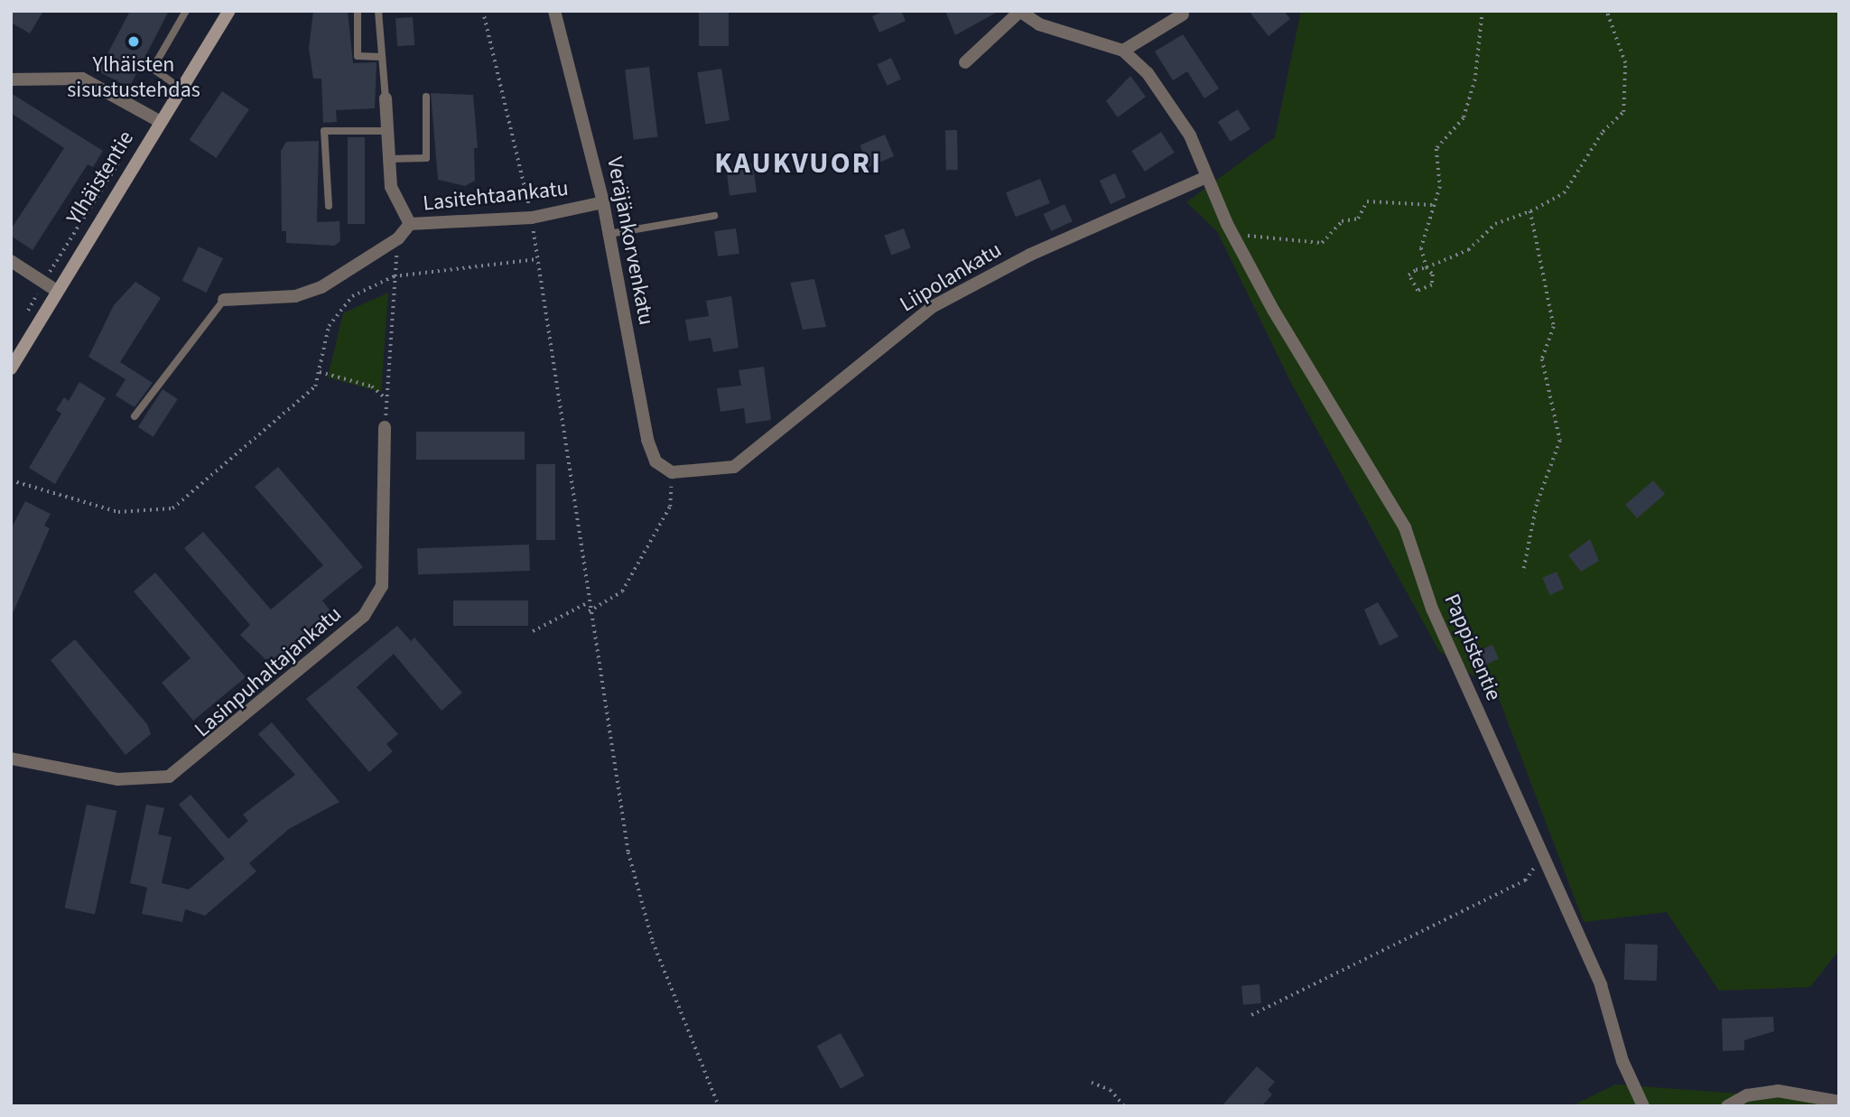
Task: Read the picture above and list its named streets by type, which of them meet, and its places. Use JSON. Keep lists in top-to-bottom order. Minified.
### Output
{"streets":{"street":["Ylhäistentie","Lasitehtaankatu","Veräjänkorvenkatu","Liipolankatu","Pappistentie","Lasinpuhaltajankatu"]},"crossings":[["Lasitehtaankatu","Veräjänkorvenkatu"],["Veräjänkorvenkatu","Liipolankatu"],["Liipolankatu","Pappistentie"]],"districts":["KAUKVUORI"],"places":["Ylhäisten sisustustehdas"]}
